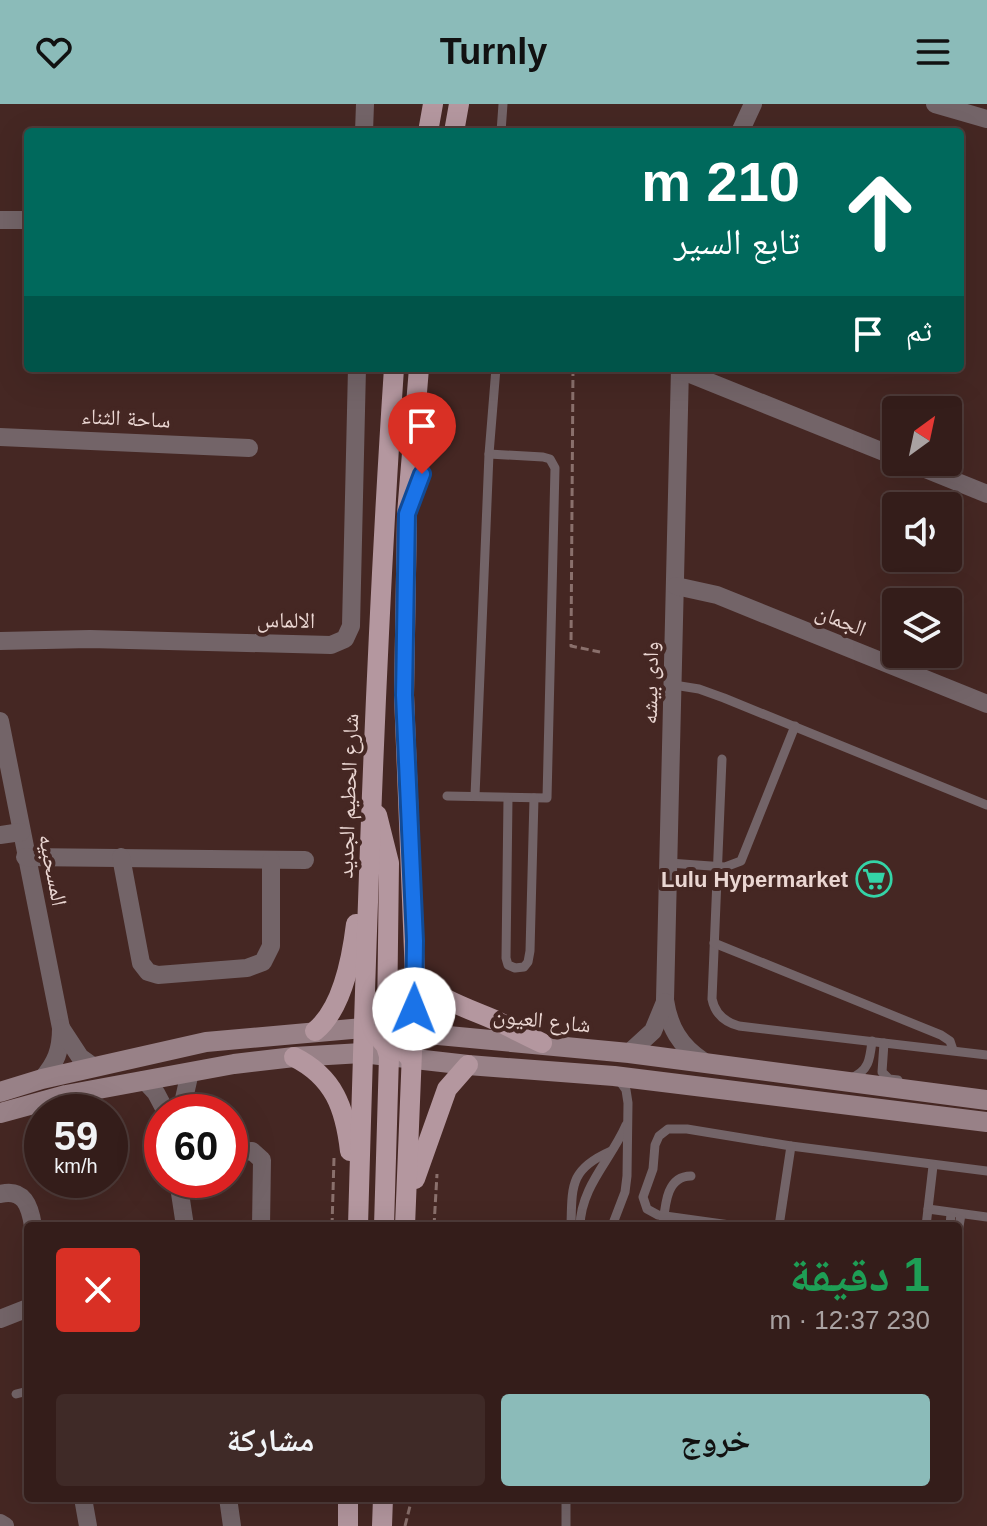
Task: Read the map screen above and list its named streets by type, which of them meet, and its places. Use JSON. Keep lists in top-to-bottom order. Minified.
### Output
{"streets":{"main road":["شارع الحطيم الجديد","شارع العيون"],"street":["ساحة الثناء","الالماس","الجمان","وادى بيشه","المسحبيه"]},"crossings":[["الجمان","وادى بيشه"],["وادى بيشه","شارع العيون"],["شارع الحطيم الجديد","شارع العيون"],["المسحبيه","شارع العيون"]],"places":{"supermarket":["Lulu Hypermarket"]},"north":"top right","page":{"header":"Turnly","turn":["210 m","تابع السير"],"then":"ثم","speed":"59 km/h","limit":"60","heading":["1 دقيقة","230 m · 12:37"],"buttons":["خروج","مشاركة"]}}
